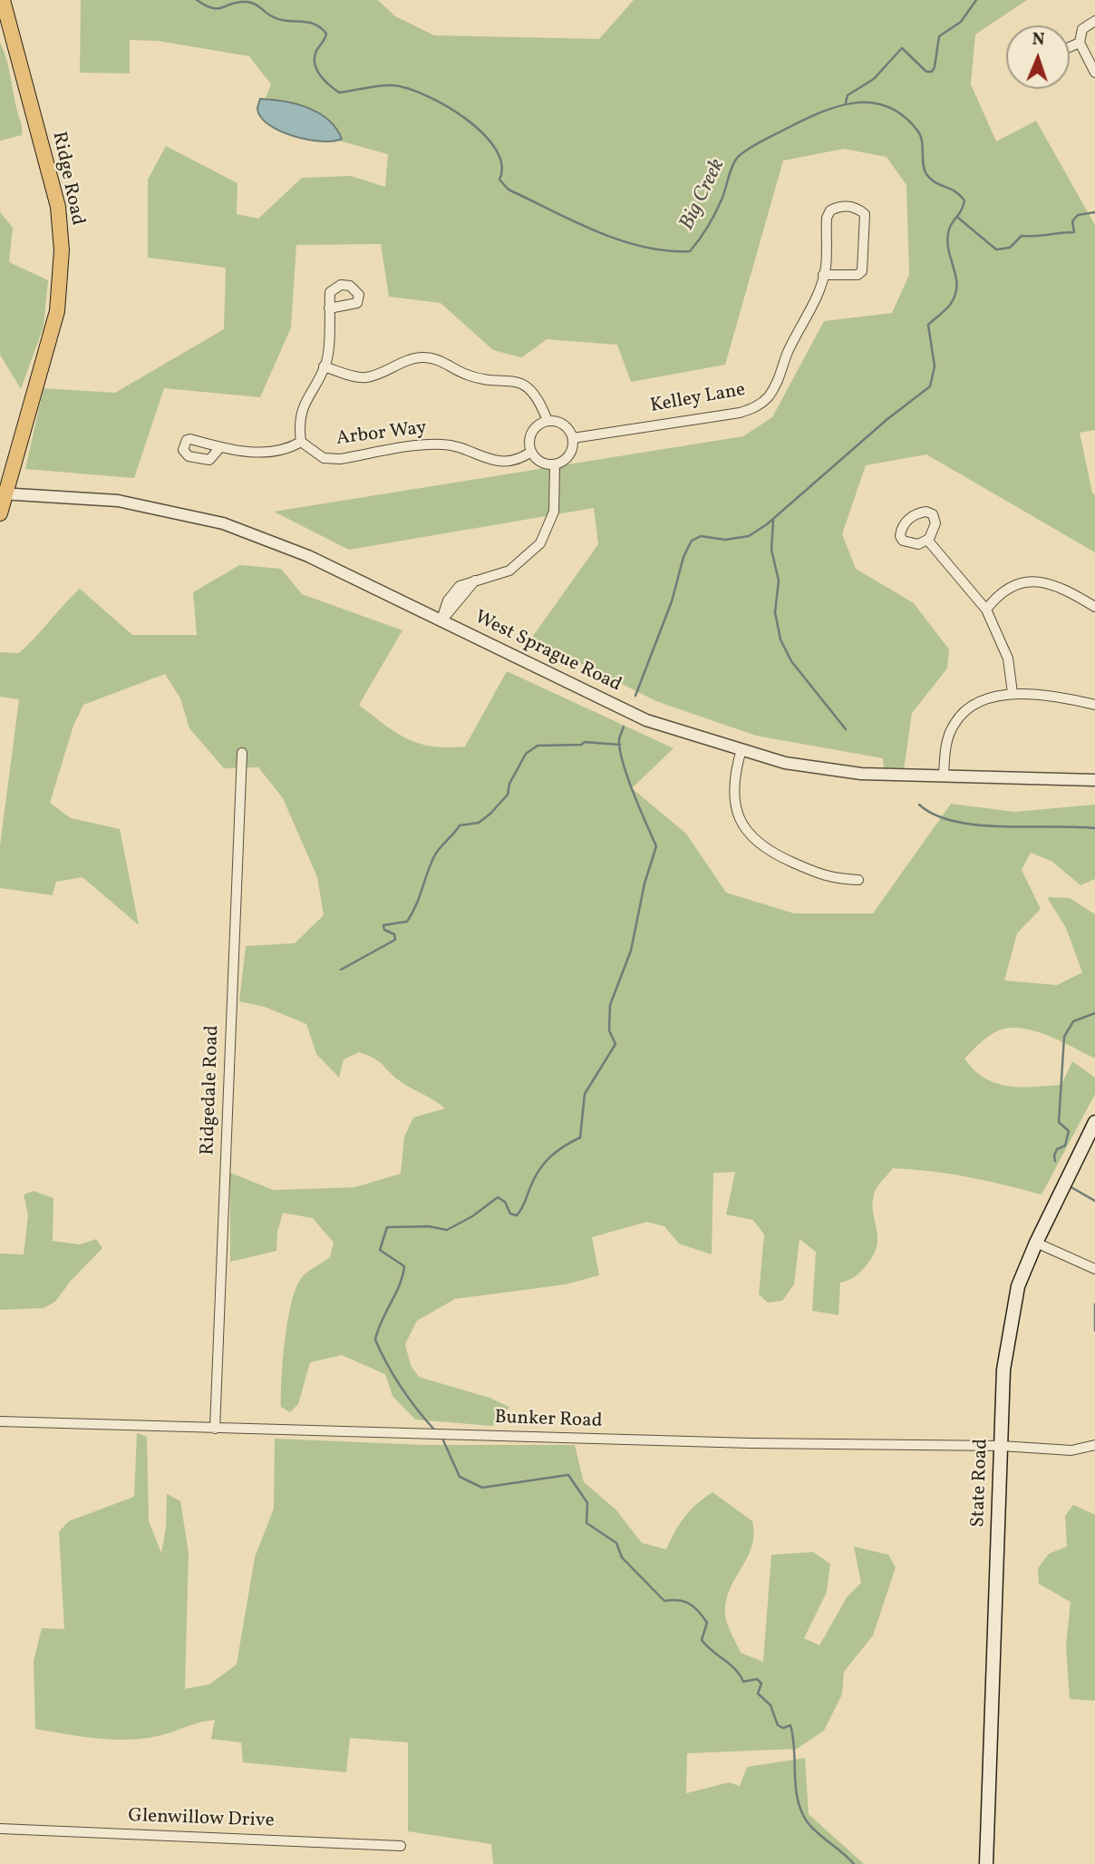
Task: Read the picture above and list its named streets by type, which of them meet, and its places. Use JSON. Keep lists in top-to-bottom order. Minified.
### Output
{"streets":{"main road":["Ridge Road","State Road"],"street":["Kelley Lane","Arbor Way","West Sprague Road","Ridgedale Road","Bunker Road","Glenwillow Drive"]},"crossings":[["Ridge Road","West Sprague Road"],["Kelley Lane","Arbor Way"],["Ridgedale Road","Bunker Road"],["Bunker Road","State Road"]],"water":["Big Creek"],"north":"top"}
